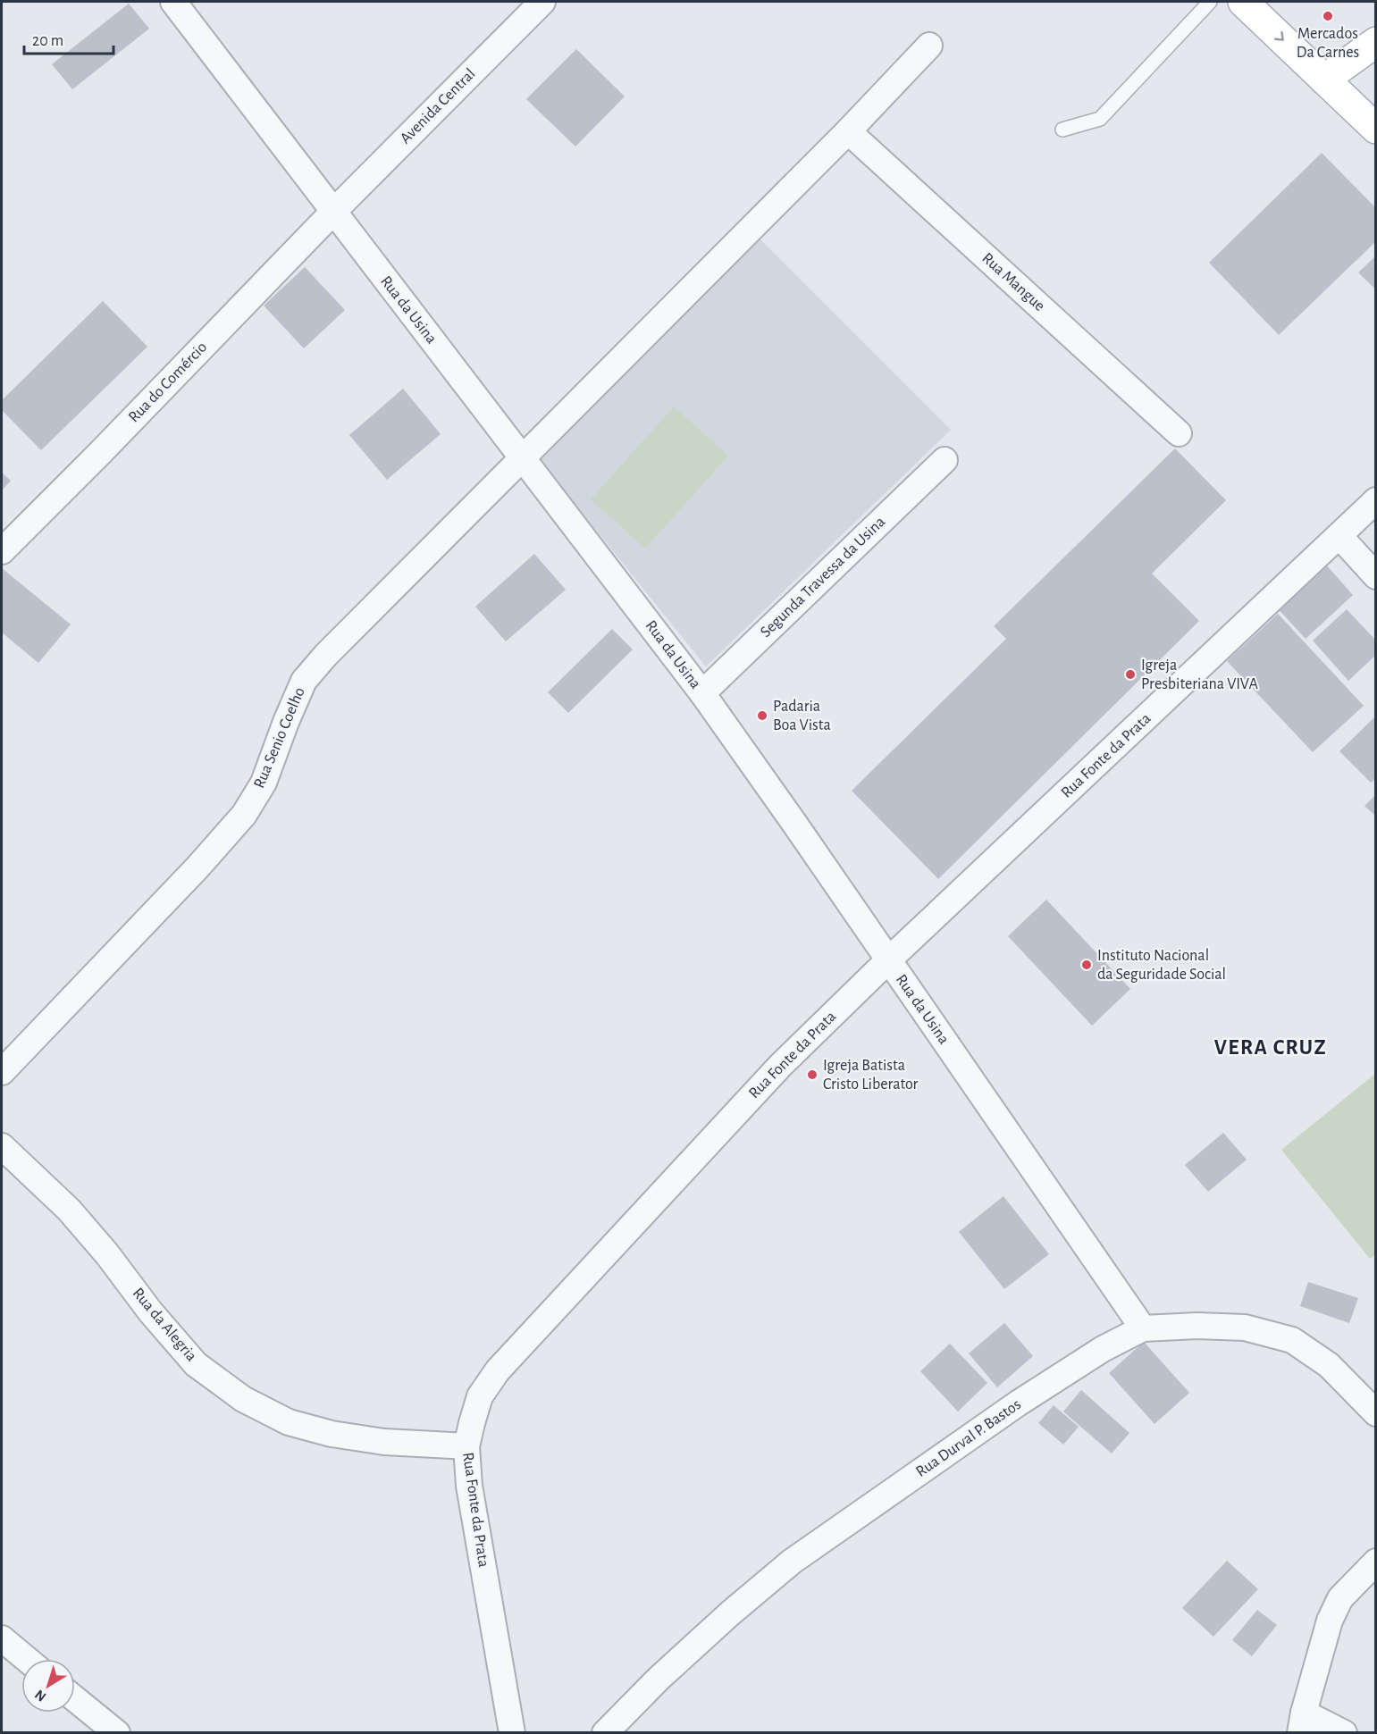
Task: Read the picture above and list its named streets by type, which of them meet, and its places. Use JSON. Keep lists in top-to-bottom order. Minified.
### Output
{"streets":{"street":["Avenida Central","Rua Mangue","Rua da Usina","Rua do Comércio","Segunda Travessa da Usina","Rua Senio Coelho","Rua Fonte da Prata","Rua da Alegria","Rua Durval P. Bastos"]},"crossings":[["Avenida Central","Rua da Usina"],["Avenida Central","Rua do Comércio"],["Rua Mangue","Rua Senio Coelho"],["Rua da Usina","Rua do Comércio"],["Rua da Usina","Segunda Travessa da Usina"],["Rua da Usina","Rua Senio Coelho"],["Rua da Usina","Rua Fonte da Prata"],["Rua da Usina","Rua Durval P. Bastos"],["Rua Fonte da Prata","Rua da Alegria"]],"districts":["VERA CRUZ"],"places":["Mercados Da Carnes","Igreja Presbiteriana VIVA","Padaria Boa Vista","Instituto Nacional da Seguridade Social","Igreja Batista Cristo Liberator"],"scale_bar":"20 m","north":"bottom left"}
